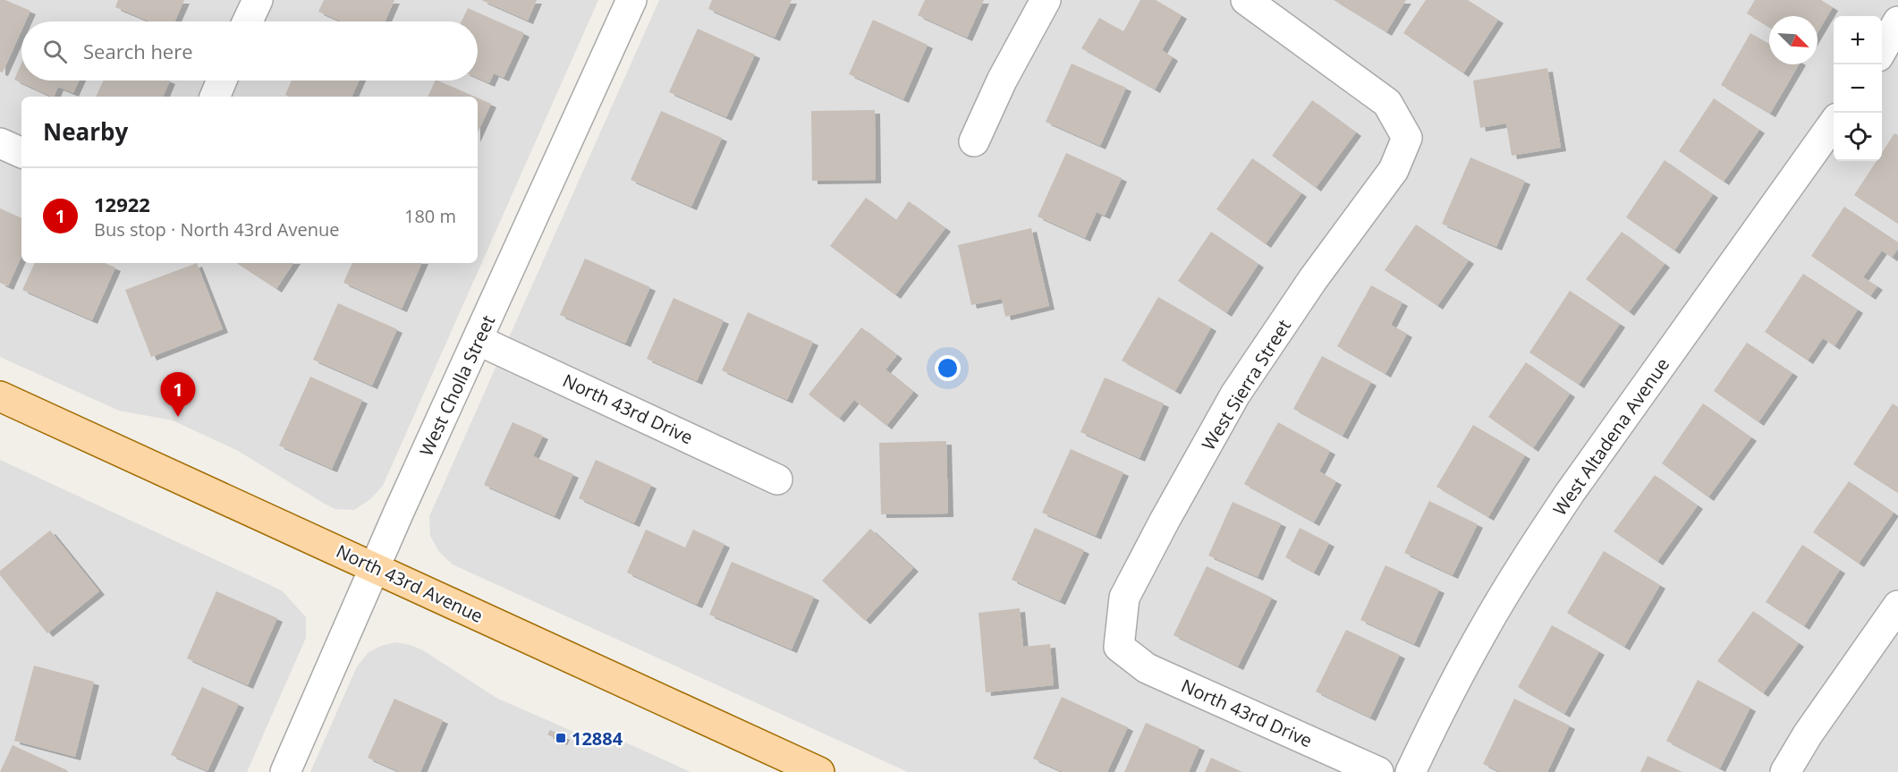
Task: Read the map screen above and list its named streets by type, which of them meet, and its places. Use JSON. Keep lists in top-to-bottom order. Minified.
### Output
{"streets":{"main road":["North 43rd Avenue"],"street":["West Sierra Street","West Cholla Street","North 43rd Drive","West Altadena Avenue"]},"crossings":[["West Sierra Street","North 43rd Drive"],["West Cholla Street","North 43rd Drive"],["West Cholla Street","North 43rd Avenue"]],"places":{"transit":["12884"]},"north":"bottom right","page":{"map_buttons":["+","−"],"search":"Search here","heading":"Nearby","list":[{"mark":"1","name":"12922","note":"Bus stop · North 43rd Avenue","value":"180 m"}],"pins":"1"}}
